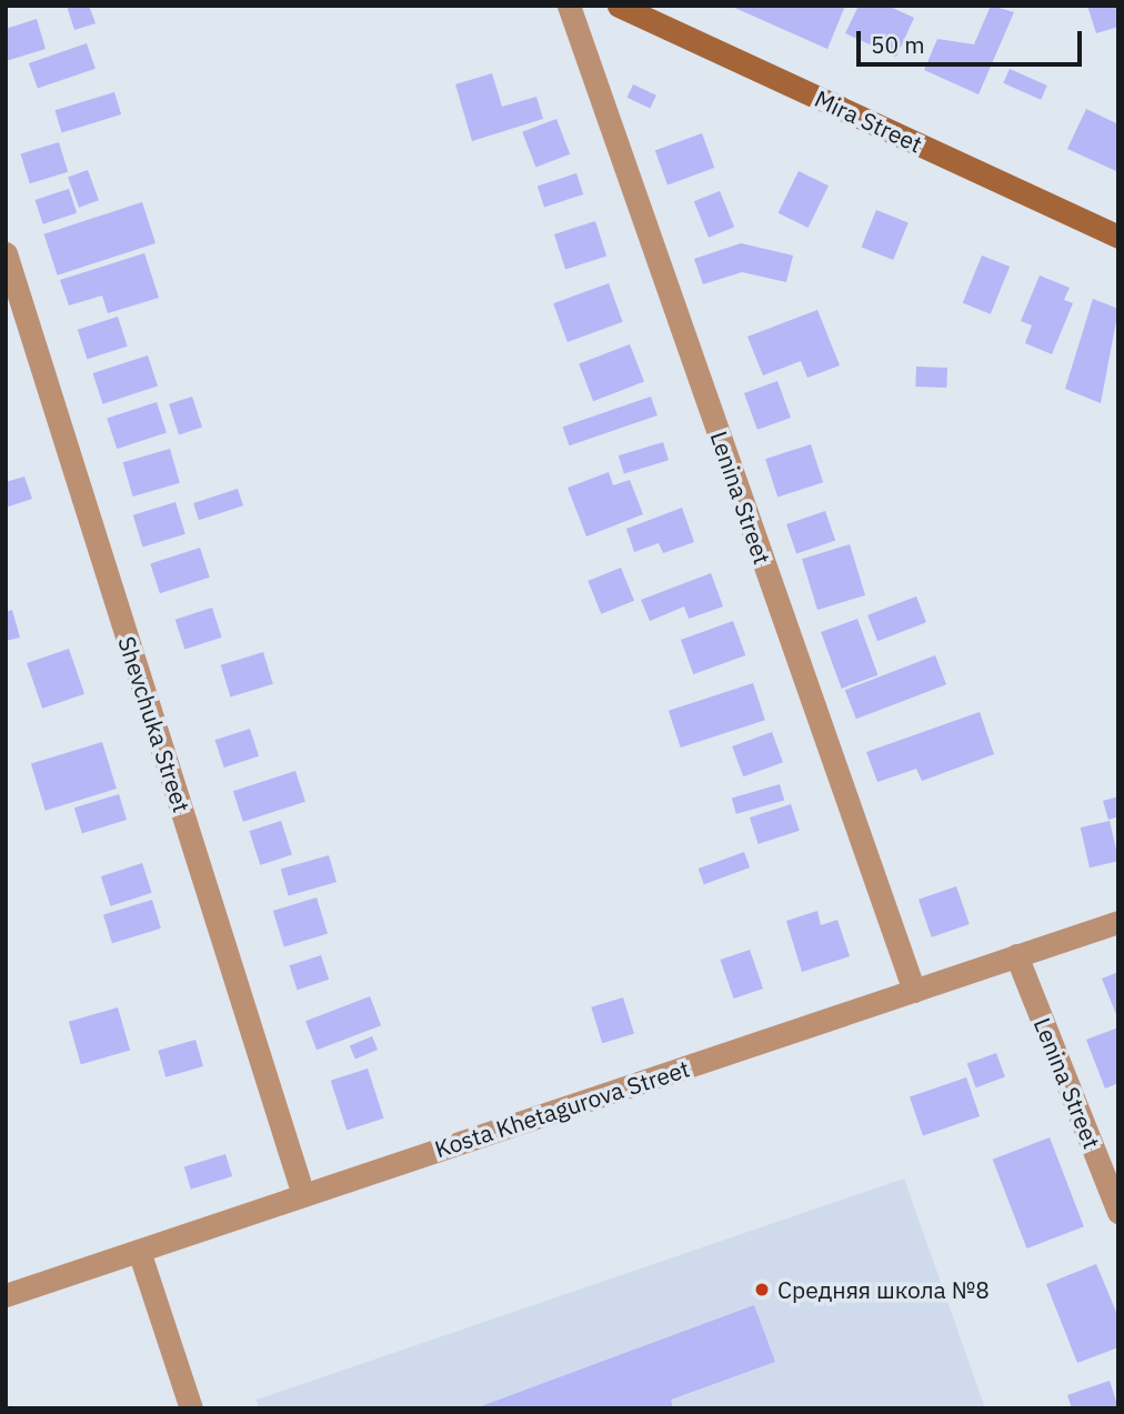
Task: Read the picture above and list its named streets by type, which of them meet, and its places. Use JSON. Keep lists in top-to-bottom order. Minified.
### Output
{"streets":{"main road":["Mira Street"],"street":["Lenina Street","Shevchuka Street","Kosta Khetagurova Street"]},"crossings":[["Lenina Street","Kosta Khetagurova Street"],["Shevchuka Street","Kosta Khetagurova Street"]],"places":["Средняя школа №8"],"scale_bar":"50 m"}
